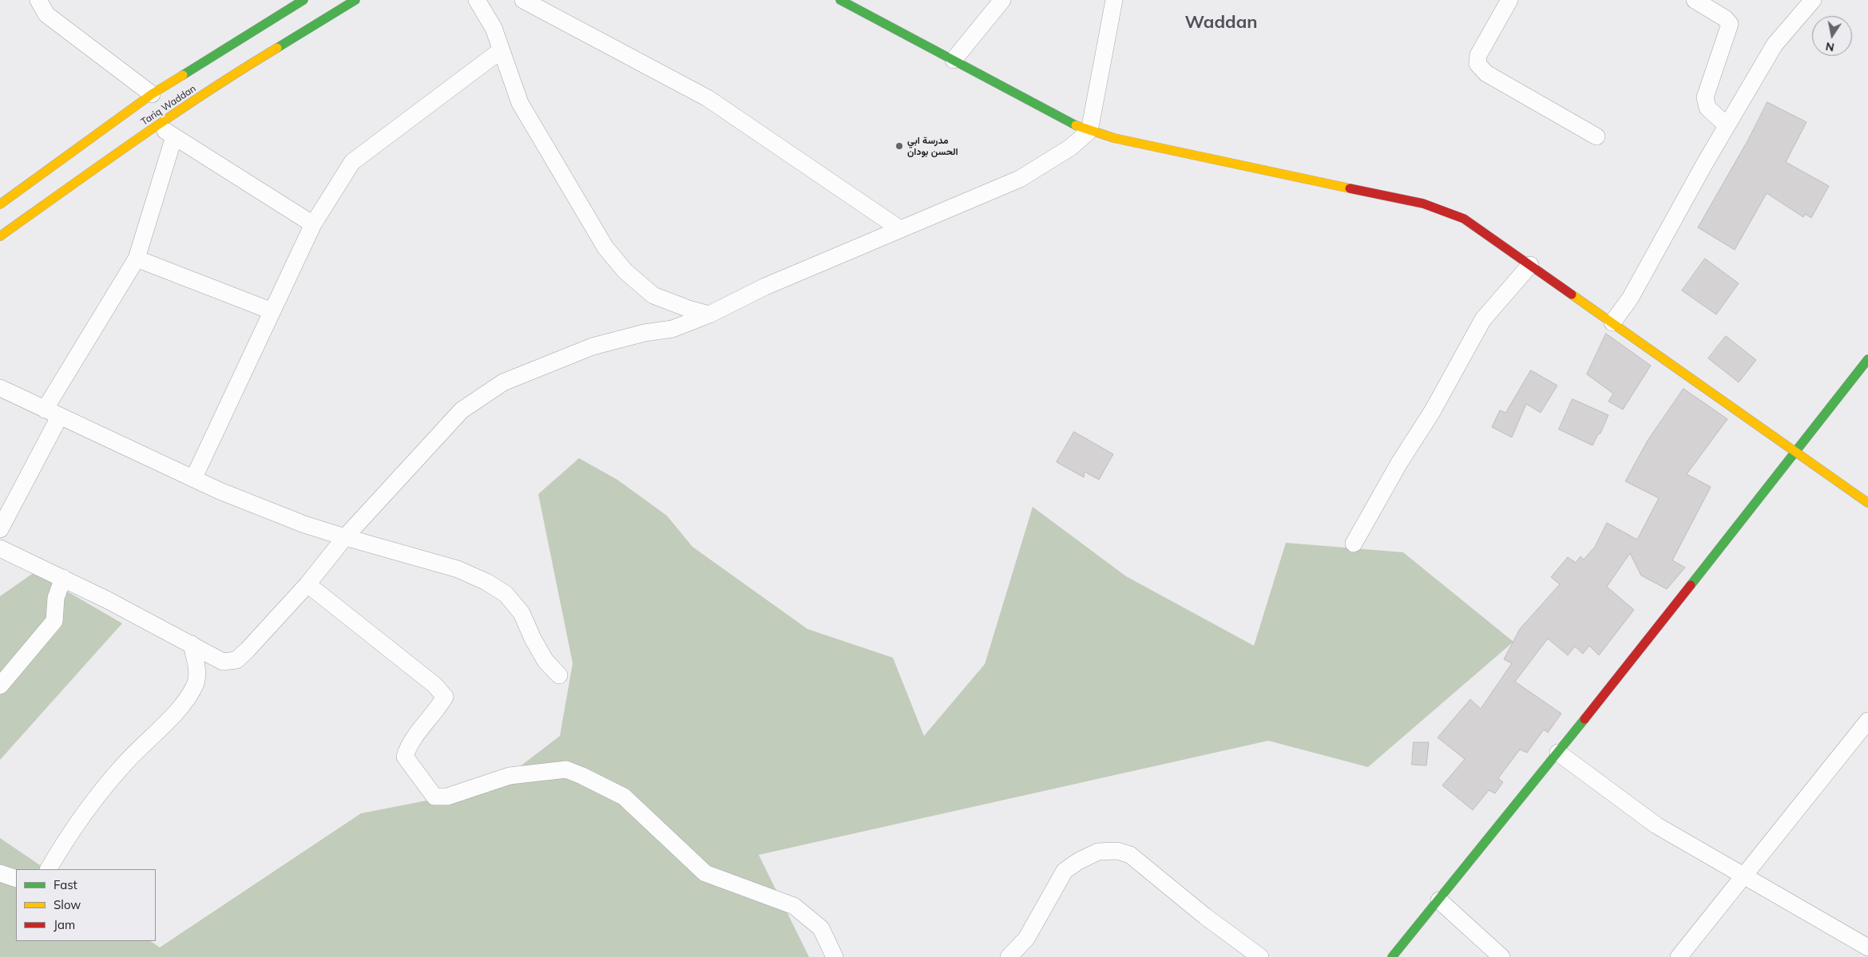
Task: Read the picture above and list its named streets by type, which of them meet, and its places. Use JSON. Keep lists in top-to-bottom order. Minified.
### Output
{"streets":{"street":["Tariq Waddan"]},"districts":["Waddan"],"places":["مدرسة ابي الحسن بودان"],"legend":["Fast","Slow","Jam"],"north":"bottom"}
